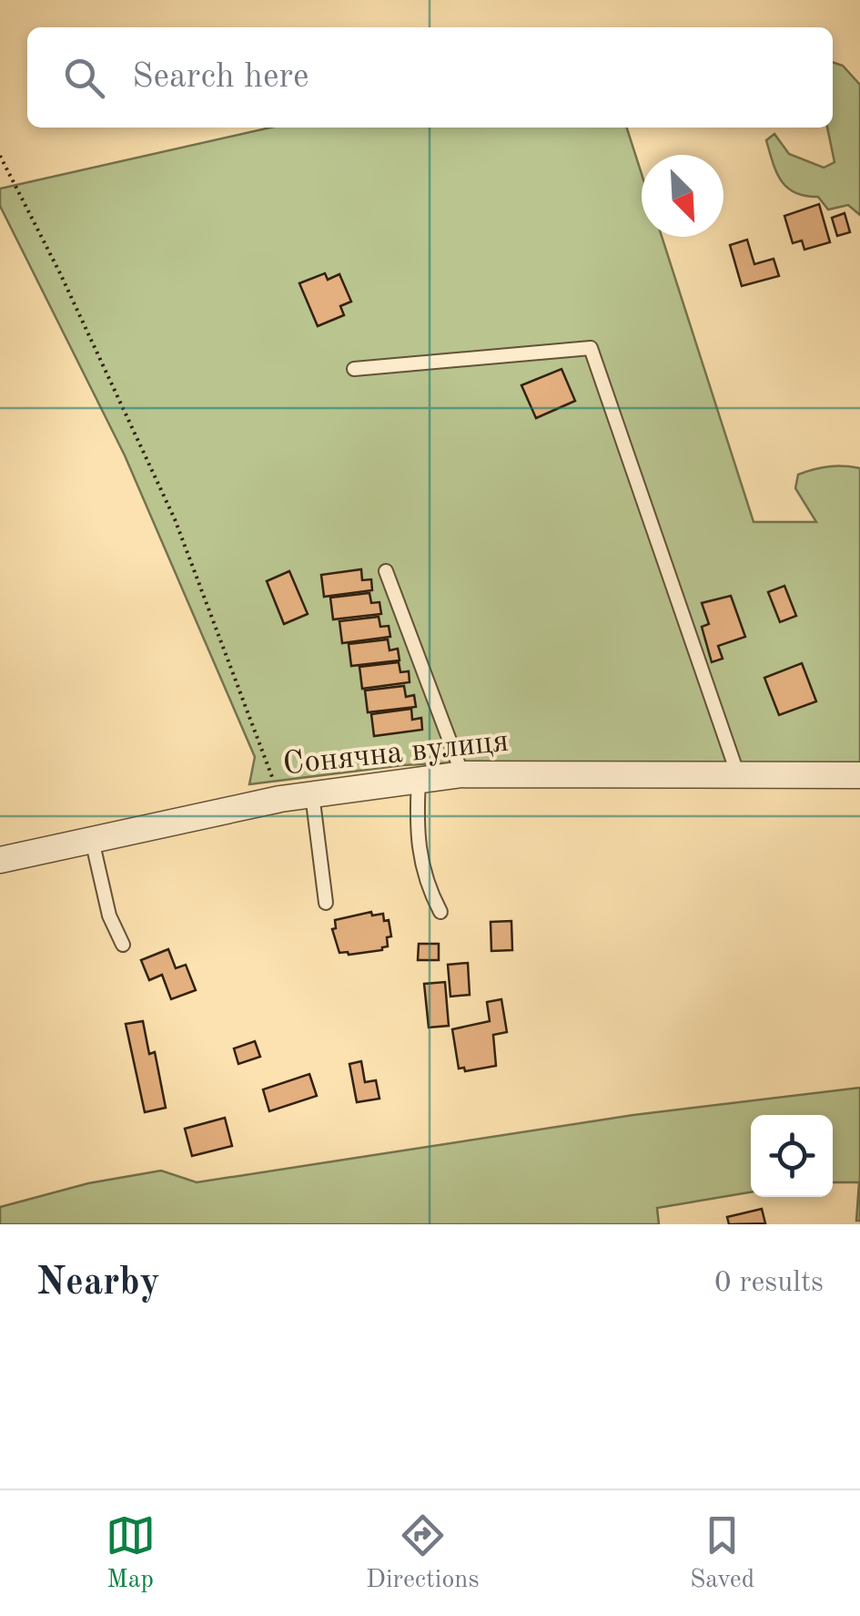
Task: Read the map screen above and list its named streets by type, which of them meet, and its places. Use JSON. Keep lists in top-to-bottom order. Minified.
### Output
{"streets":{"street":["Сонячна вулиця"]},"north":"bottom right","page":{"search":"Search here","heading":["Nearby","0 results"],"nav":["Map","Directions","Saved"]}}
